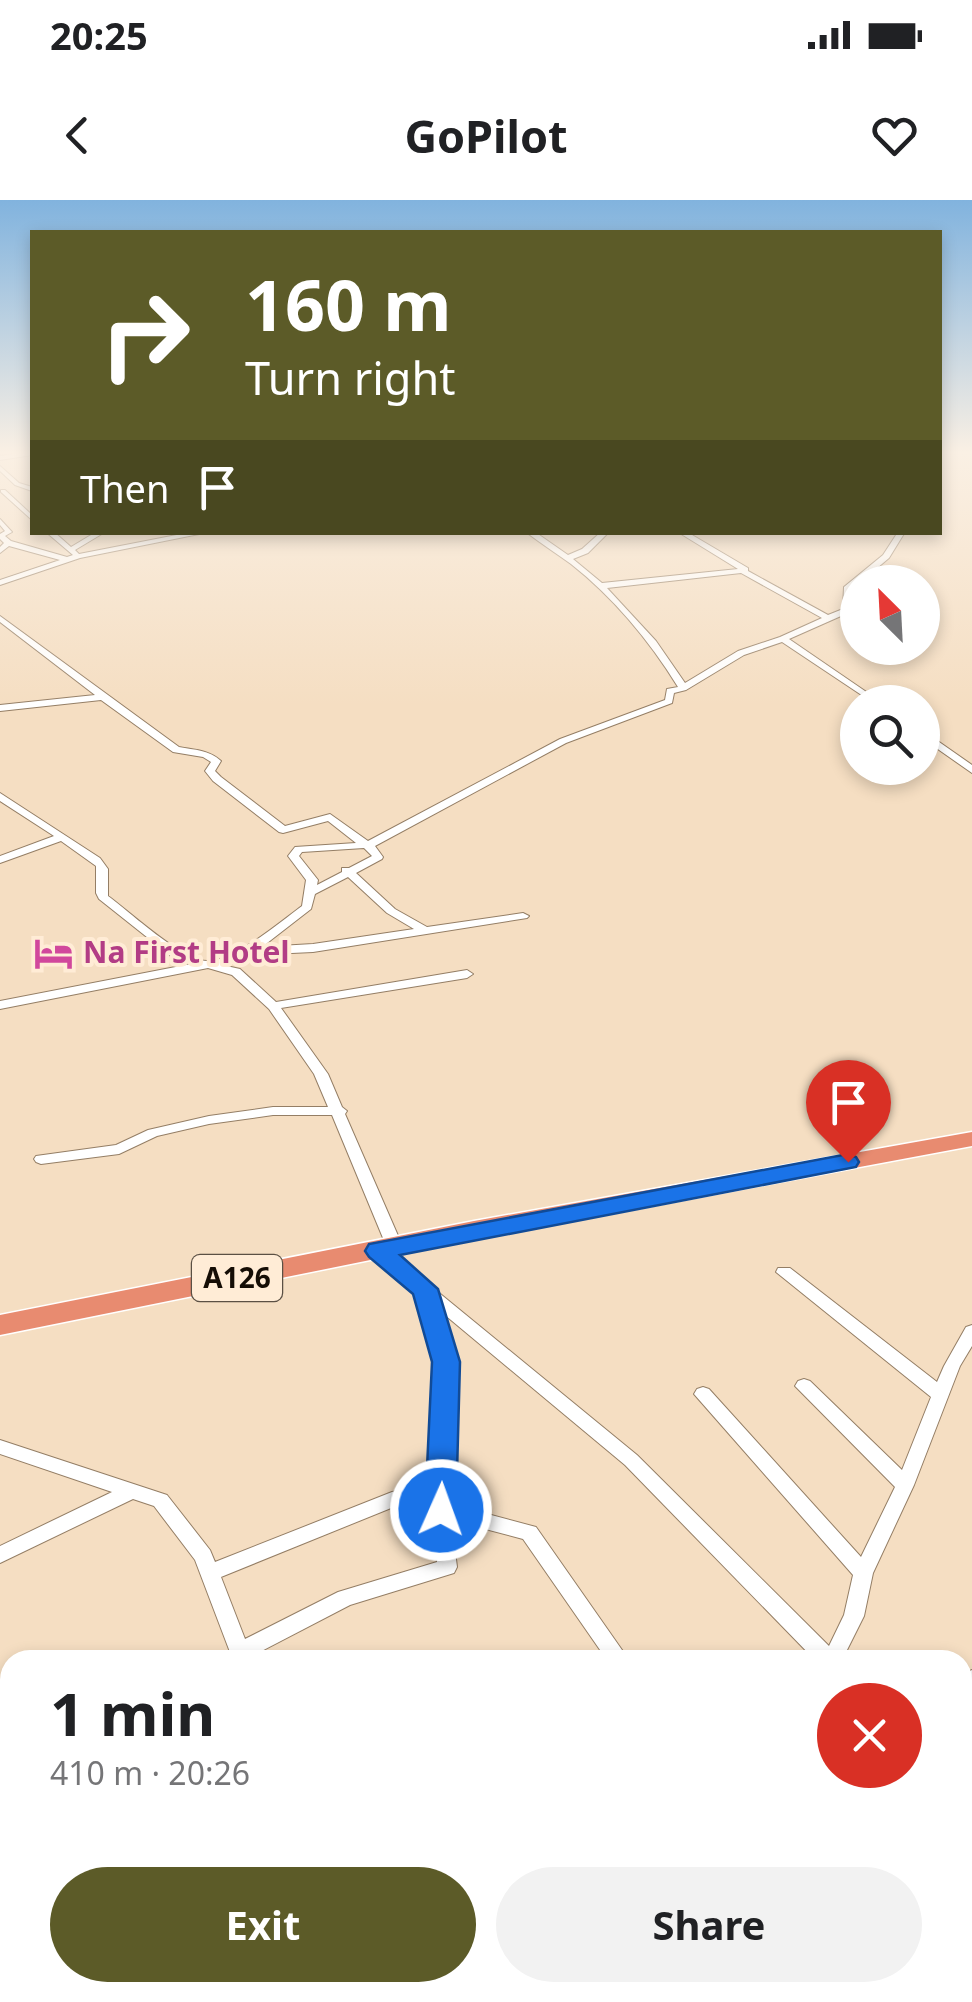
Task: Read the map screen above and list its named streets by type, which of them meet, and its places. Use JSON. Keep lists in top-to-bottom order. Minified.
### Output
{"streets":{"highway":["A126"]},"places":{"hotel":["Na First Hotel"]},"north":"top left","page":{"status":"20:25","header":"GoPilot","turn":["160 m","Turn right"],"then":"Then","heading":["1 min","410 m · 20:26"],"buttons":["Exit","Share"]}}
